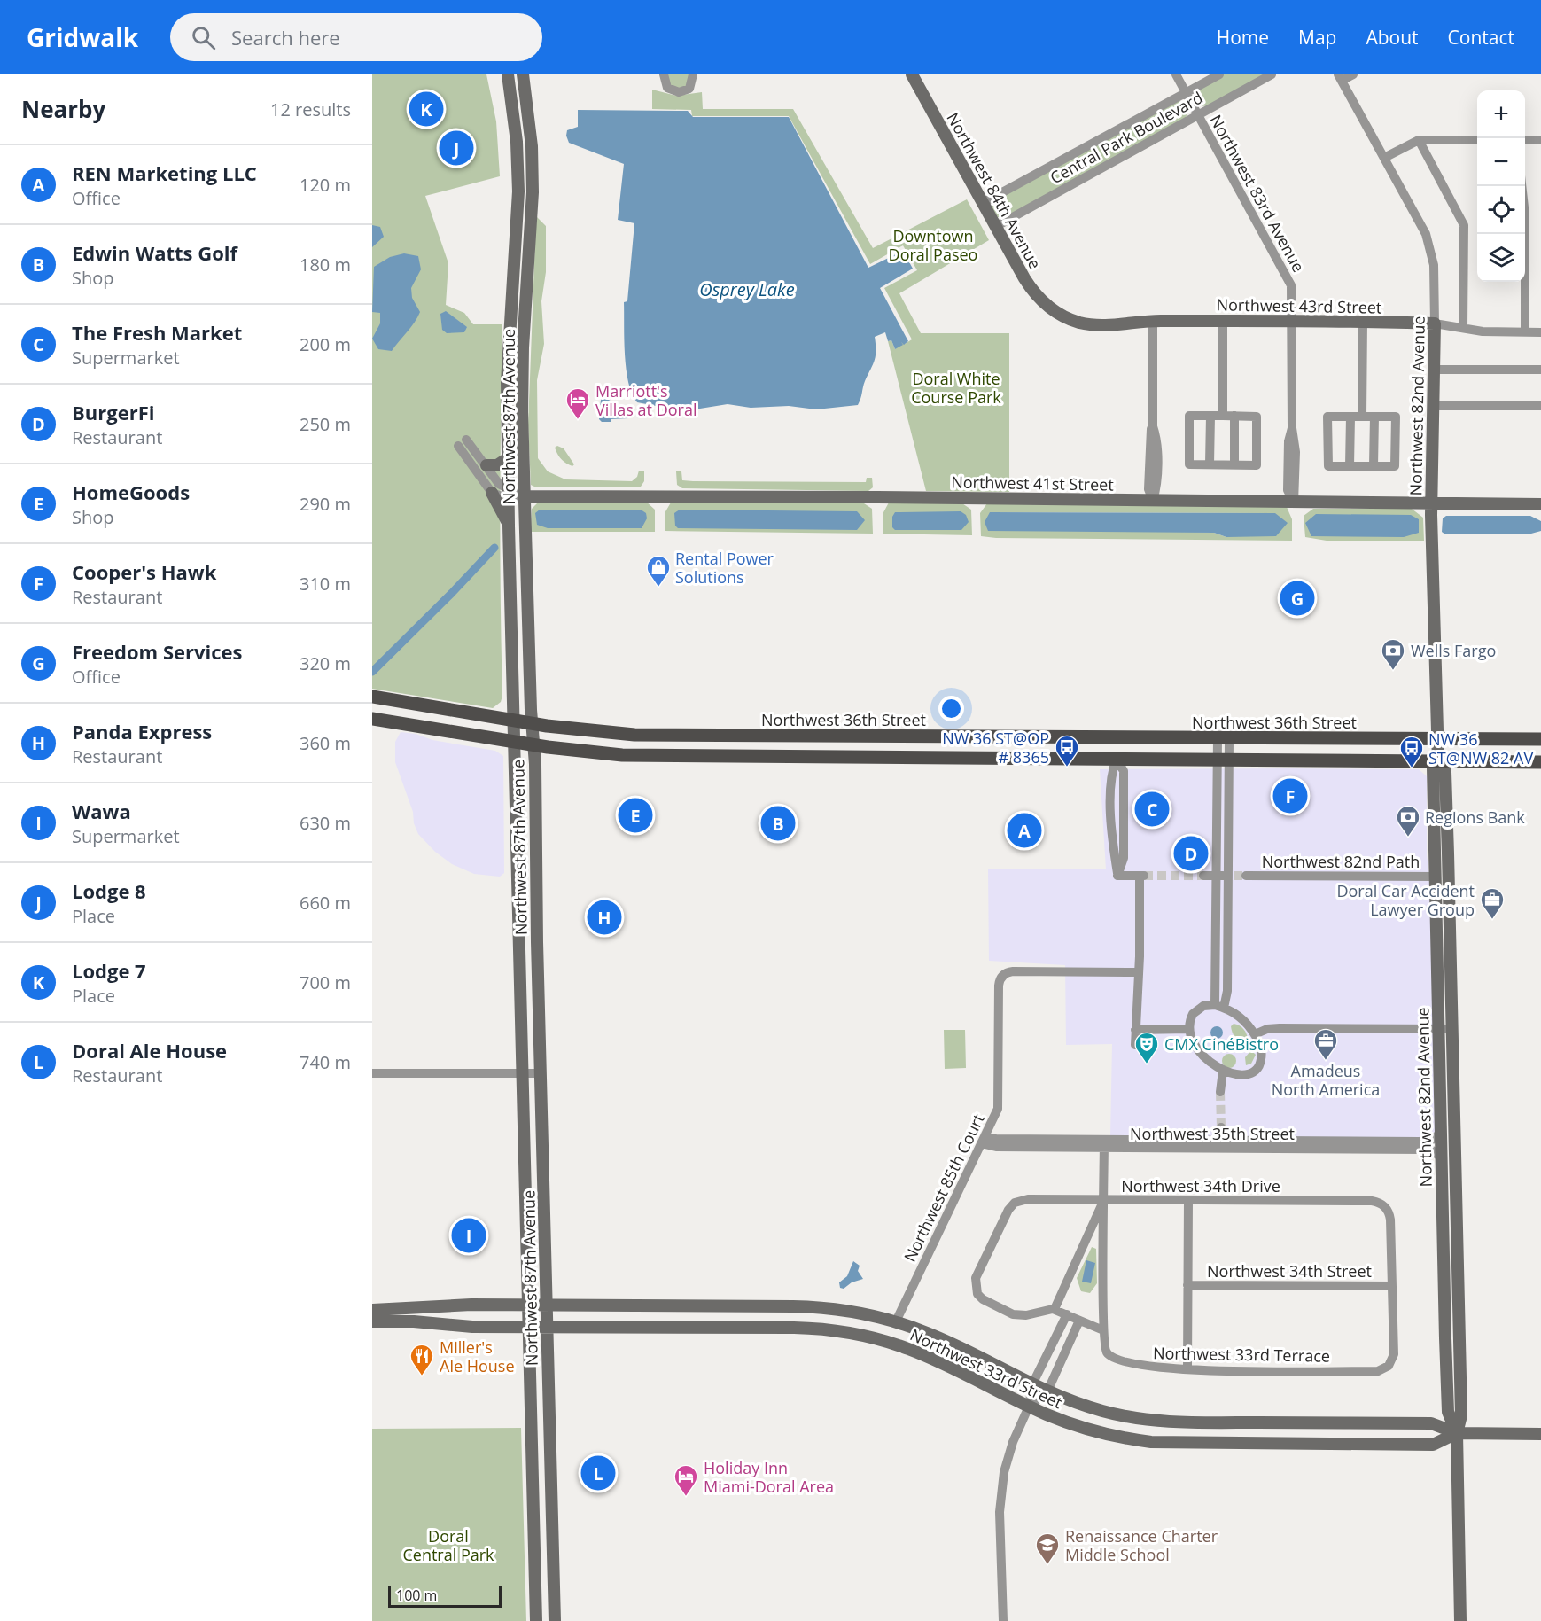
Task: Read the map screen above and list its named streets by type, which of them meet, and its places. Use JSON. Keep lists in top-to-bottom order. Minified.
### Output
{"streets":{"main road":["Northwest 36th Street"],"street":["Central Park Boulevard","Northwest 84th Avenue","Northwest 83rd Avenue","Northwest 43rd Street","Northwest 82nd Avenue","Northwest 87th Avenue","Northwest 41st Street","Northwest 82nd Path","Northwest 35th Street","Northwest 34th Drive","Northwest 85th Court","Northwest 34th Street","Northwest 33rd Terrace","Northwest 33rd Street"]},"crossings":[["Central Park Boulevard","Northwest 84th Avenue"],["Central Park Boulevard","Northwest 83rd Avenue"],["Northwest 84th Avenue","Northwest 43rd Street"],["Northwest 83rd Avenue","Northwest 43rd Street"],["Northwest 83rd Avenue","Northwest 41st Street"],["Northwest 43rd Street","Northwest 82nd Avenue"],["Northwest 82nd Avenue","Northwest 41st Street"],["Northwest 82nd Avenue","Northwest 36th Street"],["Northwest 82nd Avenue","Northwest 82nd Path"],["Northwest 82nd Avenue","Northwest 35th Street"],["Northwest 82nd Avenue","Northwest 33rd Street"],["Northwest 87th Avenue","Northwest 41st Street"],["Northwest 87th Avenue","Northwest 36th Street"],["Northwest 87th Avenue","Northwest 33rd Street"],["Northwest 35th Street","Northwest 85th Court"],["Northwest 34th Drive","Northwest 34th Street"],["Northwest 34th Drive","Northwest 33rd Terrace"],["Northwest 85th Court","Northwest 33rd Street"],["Northwest 34th Street","Northwest 33rd Terrace"]],"water":["Osprey Lake"],"parks":["Downtown Doral Paseo","Doral White Course Park","Doral Central Park"],"places":{"hotel":["Marriott's Villas at Doral","Holiday Inn Miami-Doral Area"],"shop":["Rental Power Solutions"],"bank":["Wells Fargo","Regions Bank"],"bus stop":["NW 36 ST@OP # 8365","NW 36 ST@NW 82 AV"],"office":["Doral Car Accident Lawyer Group","Amadeus North America"],"theatre":["CMX CinéBistro"],"restaurant":["Miller's Ale House"],"school or university":["Renaissance Charter Middle School"]},"scale_bar":"100 m","page":{"header":"Gridwalk","search":"Search here","nav":["Home","Map","About","Contact"],"heading":["Nearby","12 results"],"pins":["K","J","G","F","C","E","B","A","D","H","I","L"],"map_buttons":["+","−"],"list":[{"mark":"A","name":"REN Marketing LLC","note":"Office","value":"120 m"},{"mark":"B","name":"Edwin Watts Golf","note":"Shop","value":"180 m"},{"mark":"C","name":"The Fresh Market","note":"Supermarket","value":"200 m"},{"mark":"D","name":"BurgerFi","note":"Restaurant","value":"250 m"},{"mark":"E","name":"HomeGoods","note":"Shop","value":"290 m"},{"mark":"F","name":"Cooper's Hawk","note":"Restaurant","value":"310 m"},{"mark":"G","name":"Freedom Services","note":"Office","value":"320 m"},{"mark":"H","name":"Panda Express","note":"Restaurant","value":"360 m"},{"mark":"I","name":"Wawa","note":"Supermarket","value":"630 m"},{"mark":"J","name":"Lodge 8","note":"Place","value":"660 m"},{"mark":"K","name":"Lodge 7","note":"Place","value":"700 m"},{"mark":"L","name":"Doral Ale House","note":"Restaurant","value":"740 m"}],"scale":"100 m"}}
